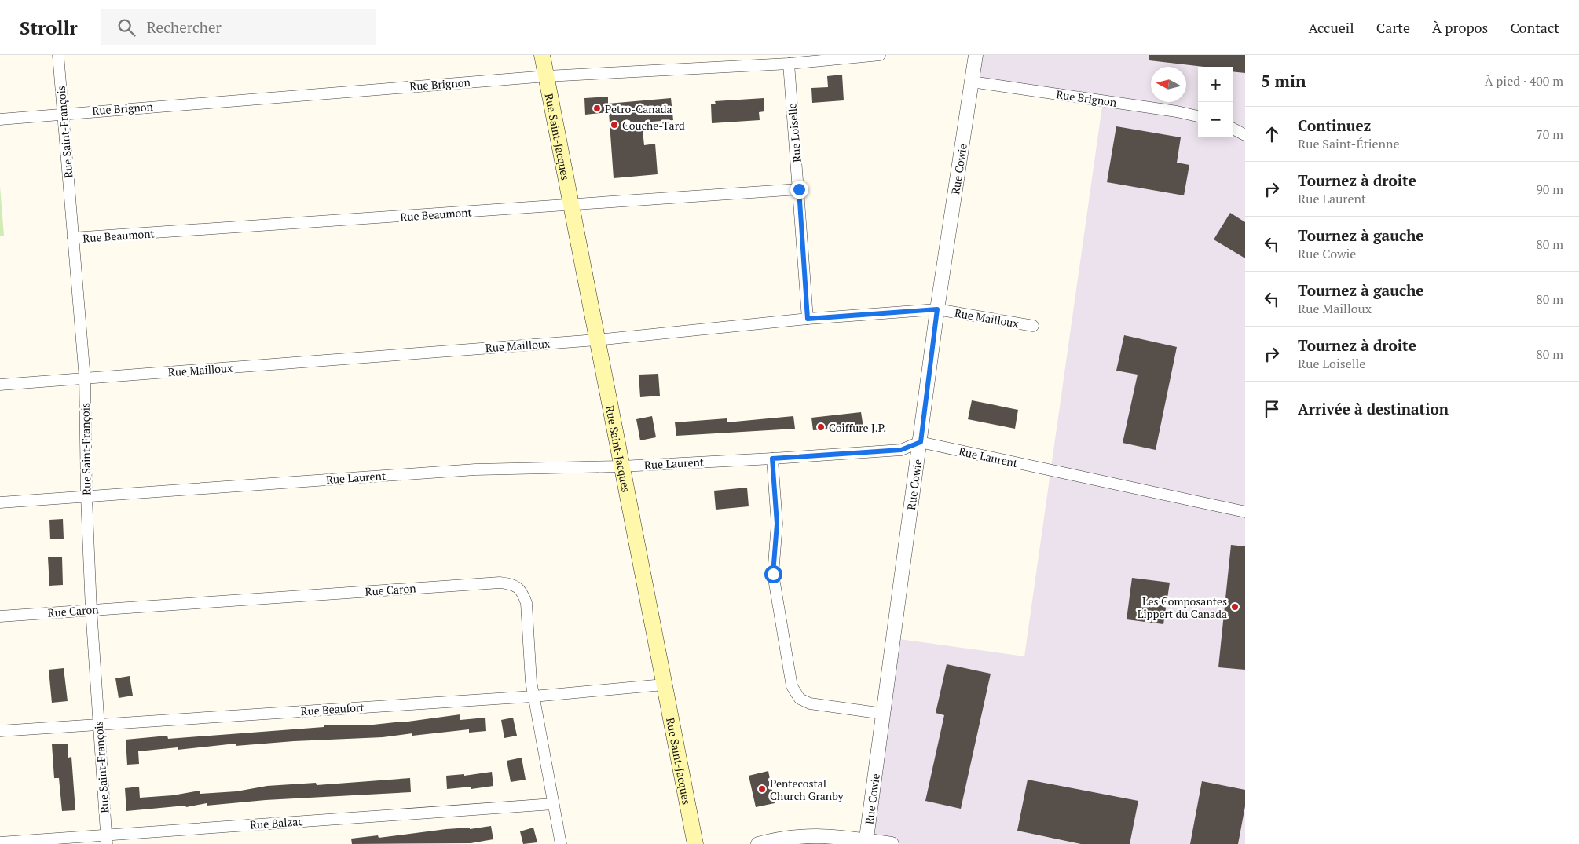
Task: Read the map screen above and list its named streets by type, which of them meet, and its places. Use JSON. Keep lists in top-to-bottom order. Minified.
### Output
{"streets":{"main road":["Rue Saint-Jacques"],"street":["Rue Brignon","Rue Saint-François","Rue Loiselle","Rue Cowie","Rue Beaumont","Rue Mailloux","Rue Laurent","Rue Caron","Rue Beaufort","Rue Balzac"]},"crossings":[["Rue Brignon","Rue Saint-François"],["Rue Brignon","Rue Loiselle"],["Rue Brignon","Rue Saint-Jacques"],["Rue Brignon","Rue Cowie"],["Rue Saint-François","Rue Beaumont"],["Rue Saint-François","Rue Mailloux"],["Rue Saint-François","Rue Laurent"],["Rue Saint-François","Rue Caron"],["Rue Saint-François","Rue Beaufort"],["Rue Saint-François","Rue Balzac"],["Rue Loiselle","Rue Beaumont"],["Rue Loiselle","Rue Mailloux"],["Rue Saint-Jacques","Rue Beaumont"],["Rue Saint-Jacques","Rue Mailloux"],["Rue Saint-Jacques","Rue Laurent"],["Rue Saint-Jacques","Rue Beaufort"],["Rue Cowie","Rue Mailloux"],["Rue Cowie","Rue Laurent"],["Rue Caron","Rue Beaufort"],["Rue Caron","Rue Balzac"]],"places":["Petro-Canada","Couche-Tard","Coiffure J.P.","Les Composantes Lippert du Canada","Pentecostal Church Granby"],"north":"left","page":{"header":"Strollr","search":"Rechercher","nav":["Accueil","Carte","À propos","Contact"],"heading":["5 min","À pied · 400 m"],"map_buttons":["+","−"],"list":[["Continuez","Rue Saint-Étienne","70 m"],["Tournez à droite","Rue Laurent","90 m"],["Tournez à gauche","Rue Cowie","80 m"],["Tournez à gauche","Rue Mailloux","80 m"],["Tournez à droite","Rue Loiselle","80 m"],"Arrivée à destination"]}}
